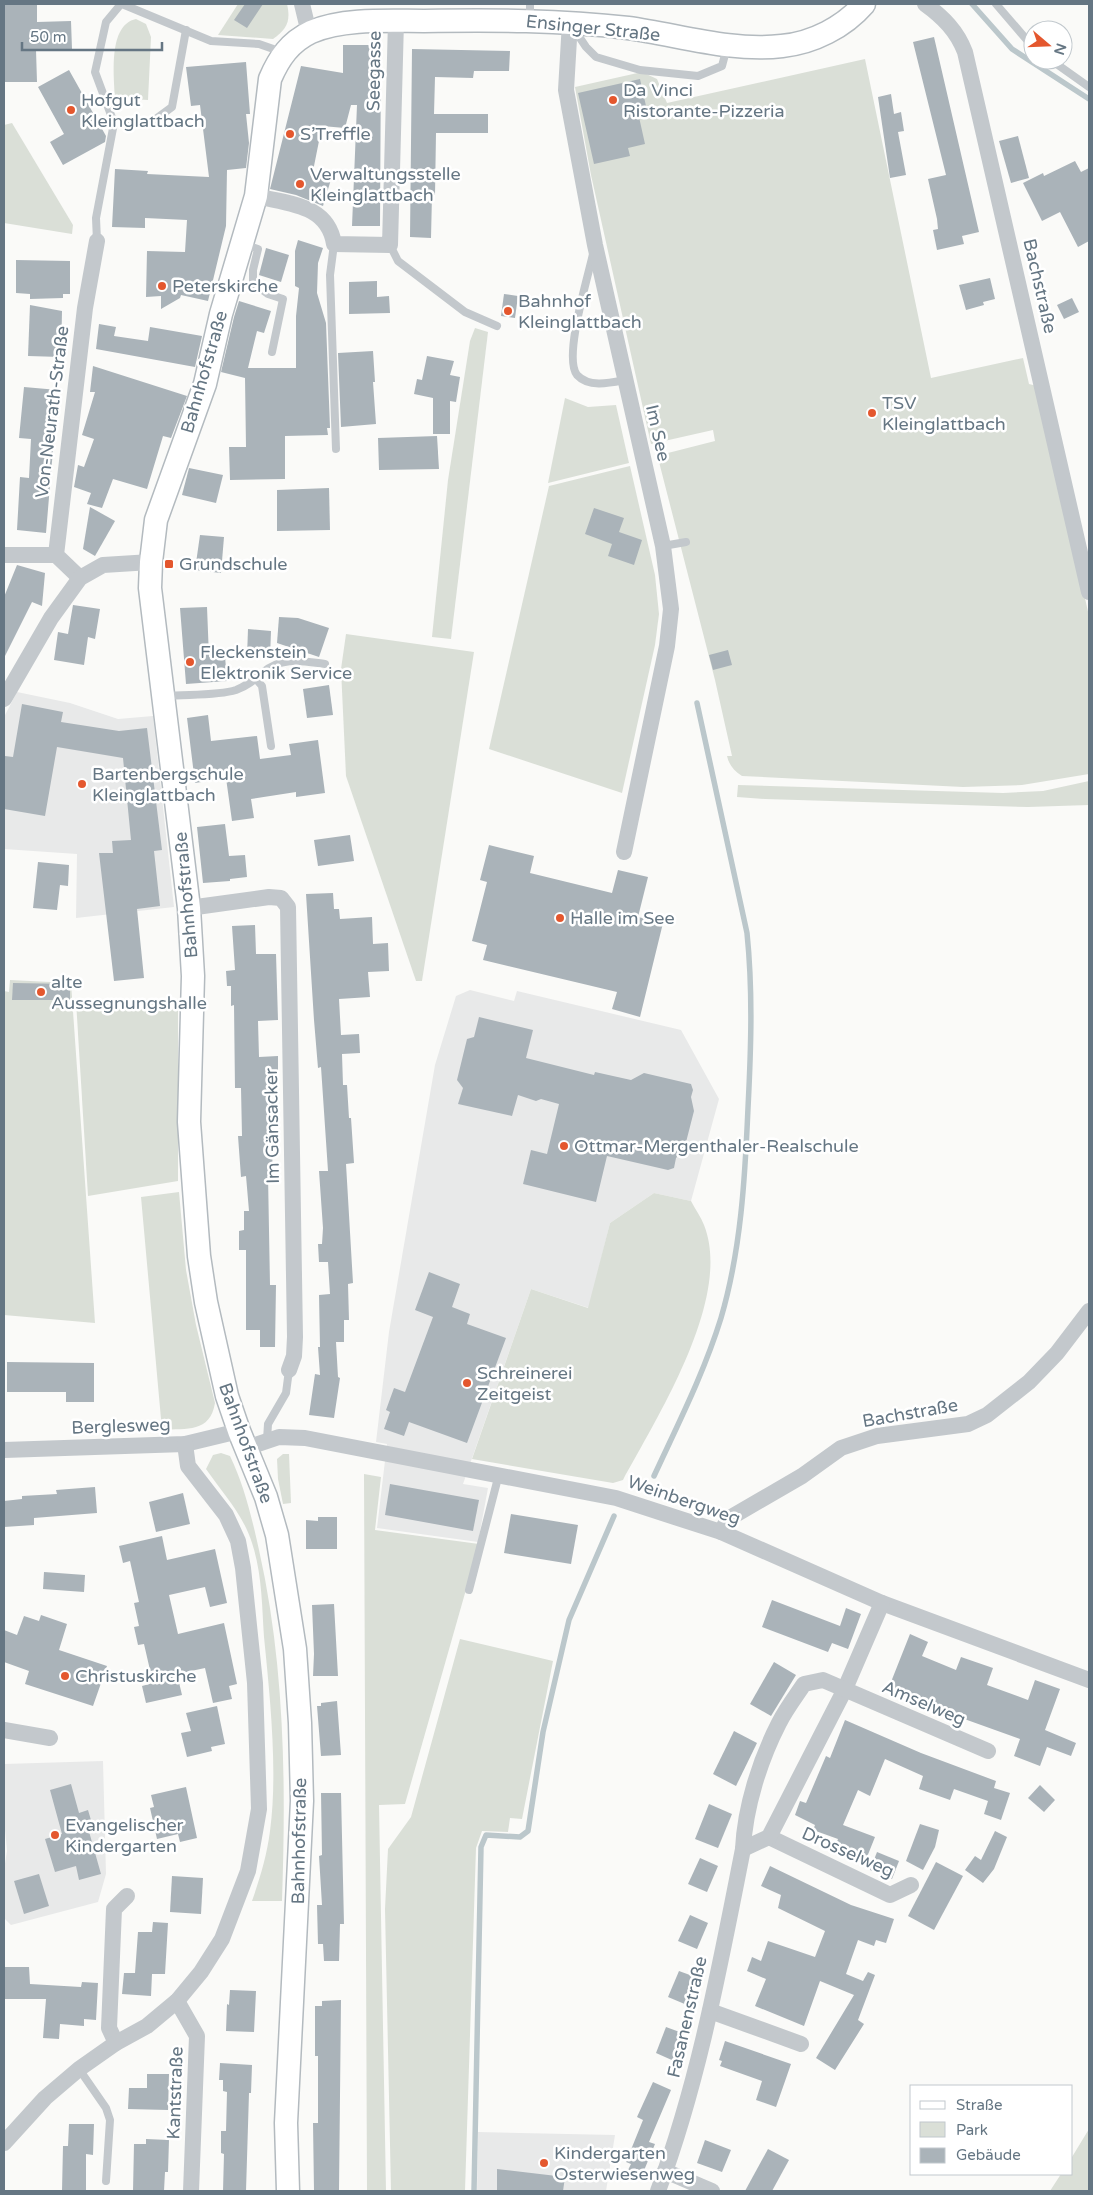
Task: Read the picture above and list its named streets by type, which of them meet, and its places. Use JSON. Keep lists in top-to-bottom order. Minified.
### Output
{"streets":{"main road":["Ensinger Straße","Bahnhofstraße"],"street":["Seegasse","Bachstraße","Von-Neurath-Straße","Im See","Im Gänsacker","Berglesweg","Weinbergweg","Amselweg","Drosselweg","Fasanenstraße","Kantstraße"]},"crossings":[["Ensinger Straße","Seegasse"],["Ensinger Straße","Bahnhofstraße"],["Ensinger Straße","Im See"],["Bachstraße","Weinbergweg"],["Bahnhofstraße","Im Gänsacker"],["Bahnhofstraße","Berglesweg"],["Bahnhofstraße","Weinbergweg"],["Im Gänsacker","Berglesweg"],["Im Gänsacker","Weinbergweg"],["Berglesweg","Weinbergweg"],["Amselweg","Fasanenstraße"]],"places":{"other":["Da Vinci Ristorante-Pizzeria","Hofgut Kleinglattbach","S’Treffle","Verwaltungsstelle Kleinglattbach","Peterskirche","Bahnhof Kleinglattbach","TSV Kleinglattbach","Fleckenstein Elektronik Service","Bartenbergschule Kleinglattbach","Halle im See","alte Aussegnungshalle","Ottmar-Mergenthaler-Realschule","Schreinerei Zeitgeist","Christuskirche","Evangelischer Kindergarten","Kindergarten Osterwiesenweg"],"transit":["Grundschule"]},"legend":["Straße","Park","Gebäude"],"scale_bar":"50 m","north":"right"}
